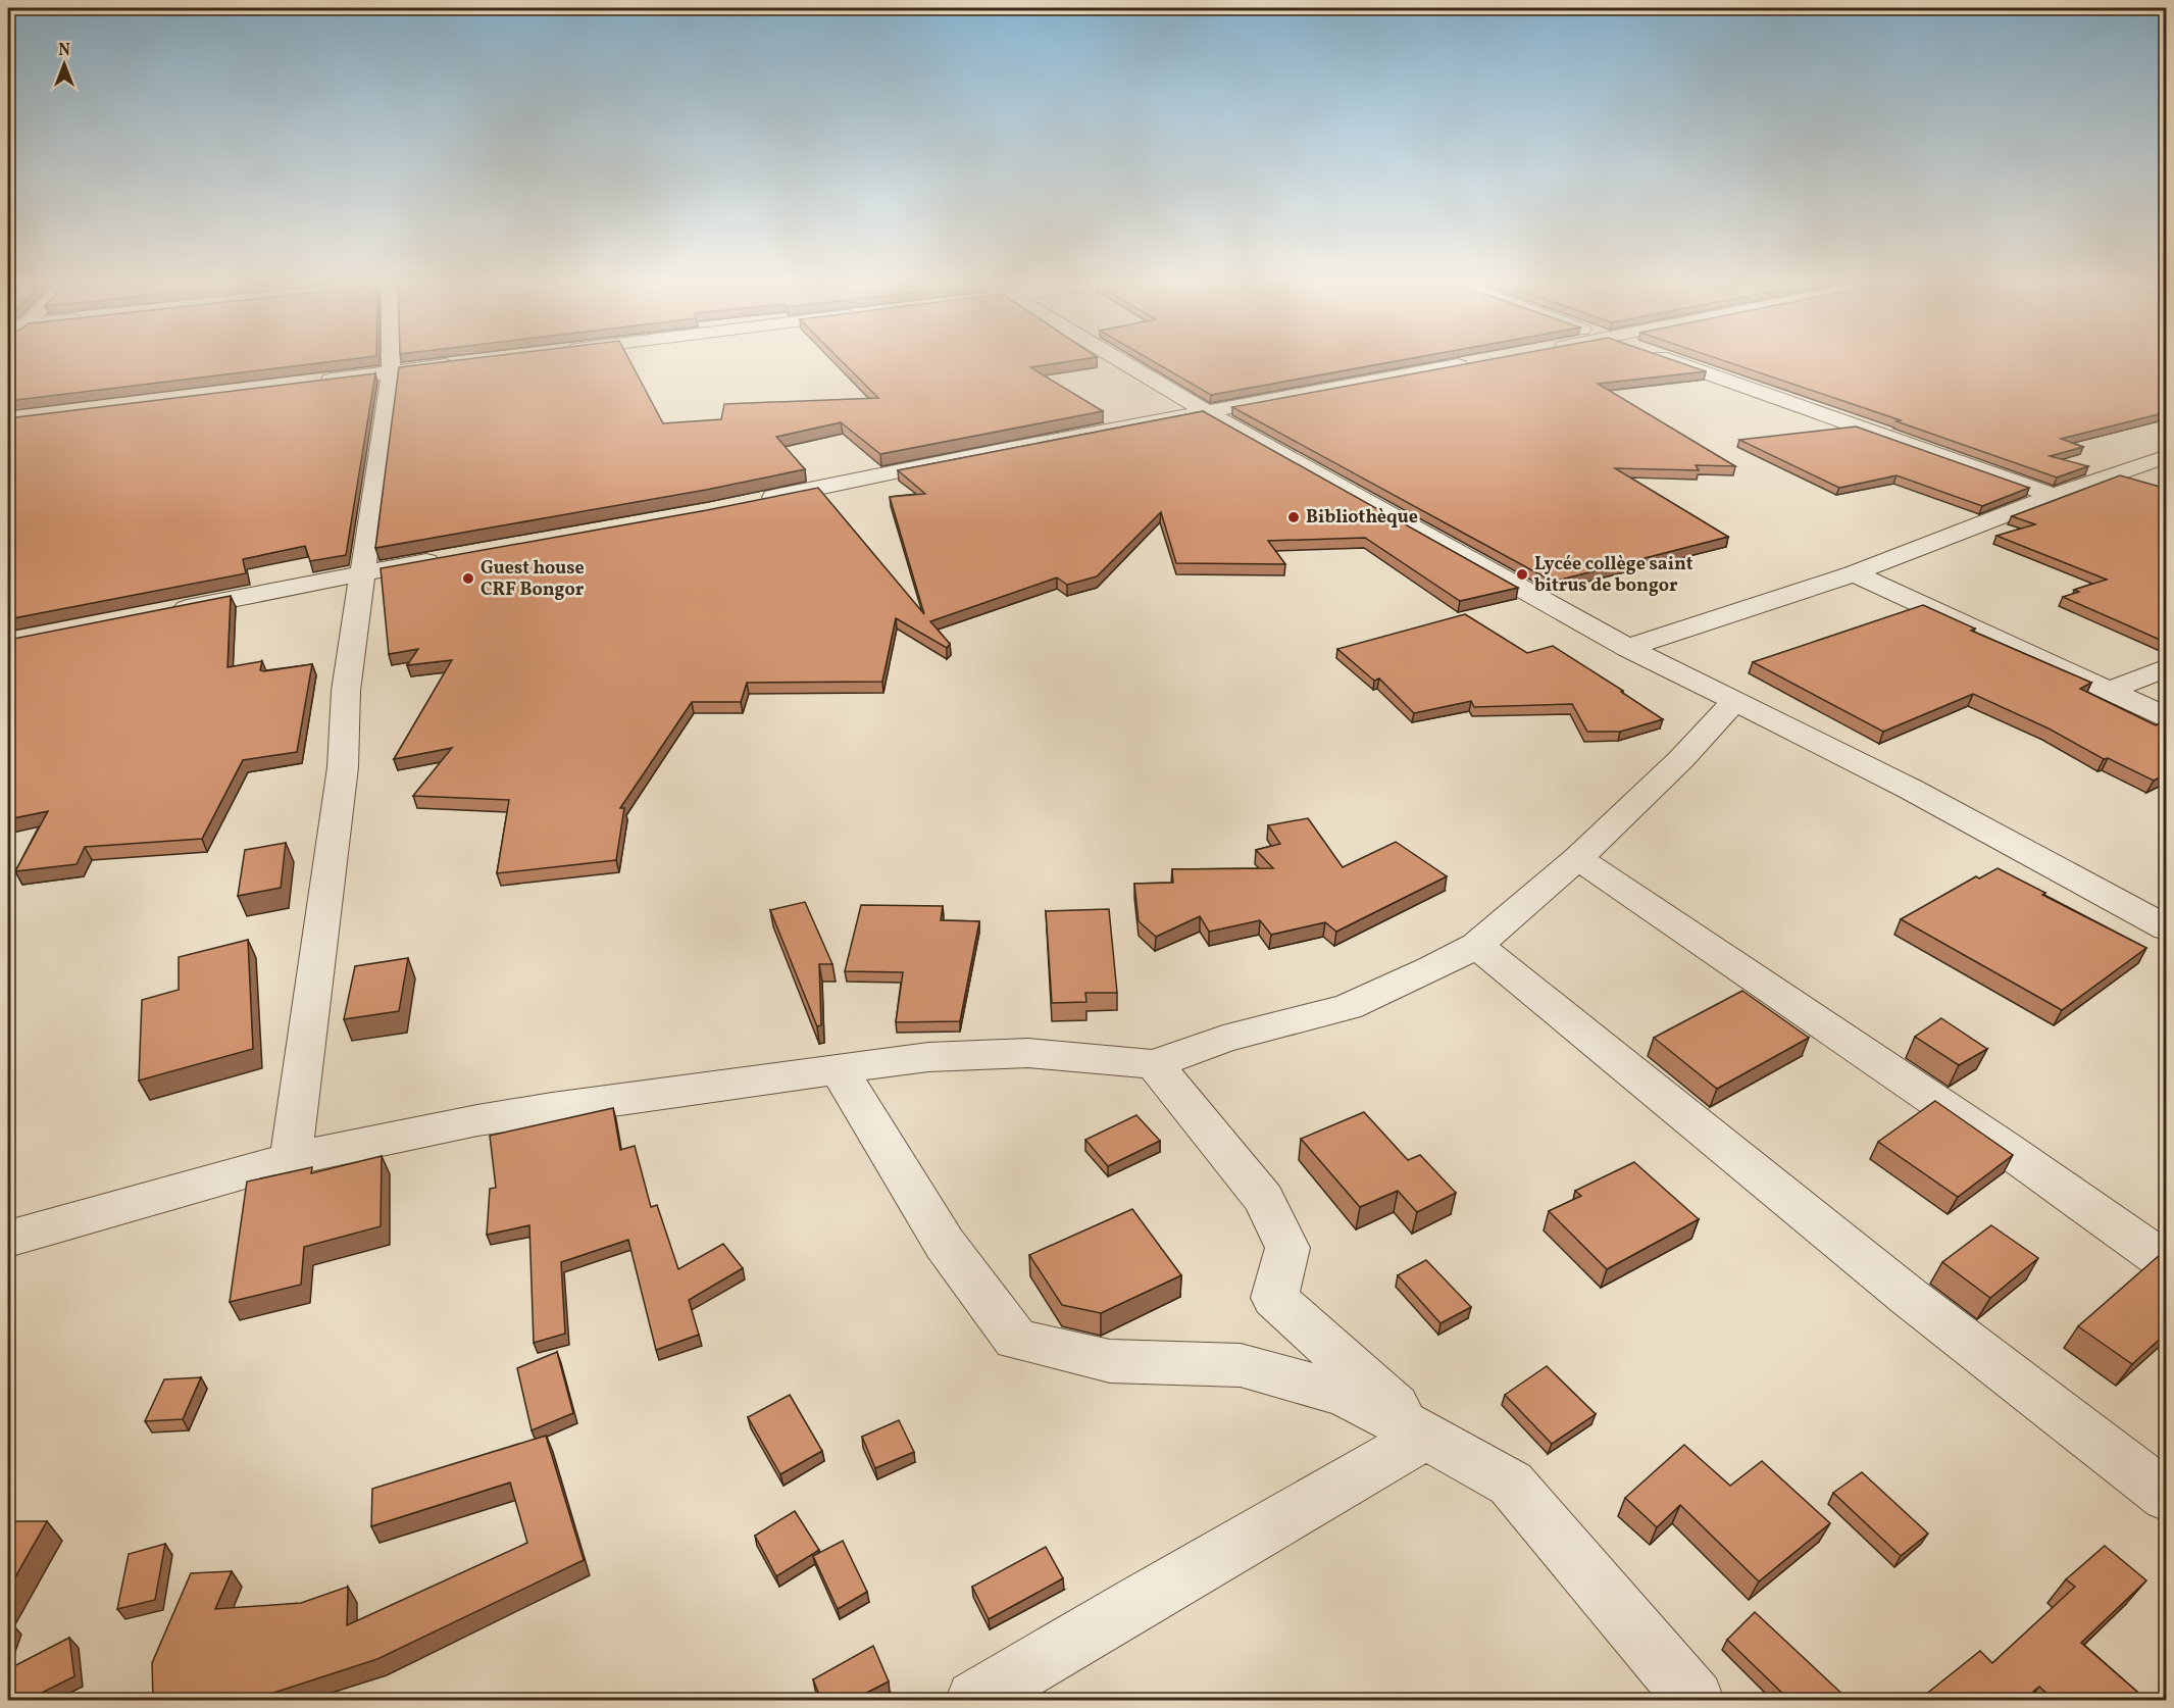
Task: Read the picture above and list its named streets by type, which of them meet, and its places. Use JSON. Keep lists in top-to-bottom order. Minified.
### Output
{"places":["Bibliothèque","Lycée collège saint bitrus de bongor","Guest house CRF Bongor"],"north":"top"}
